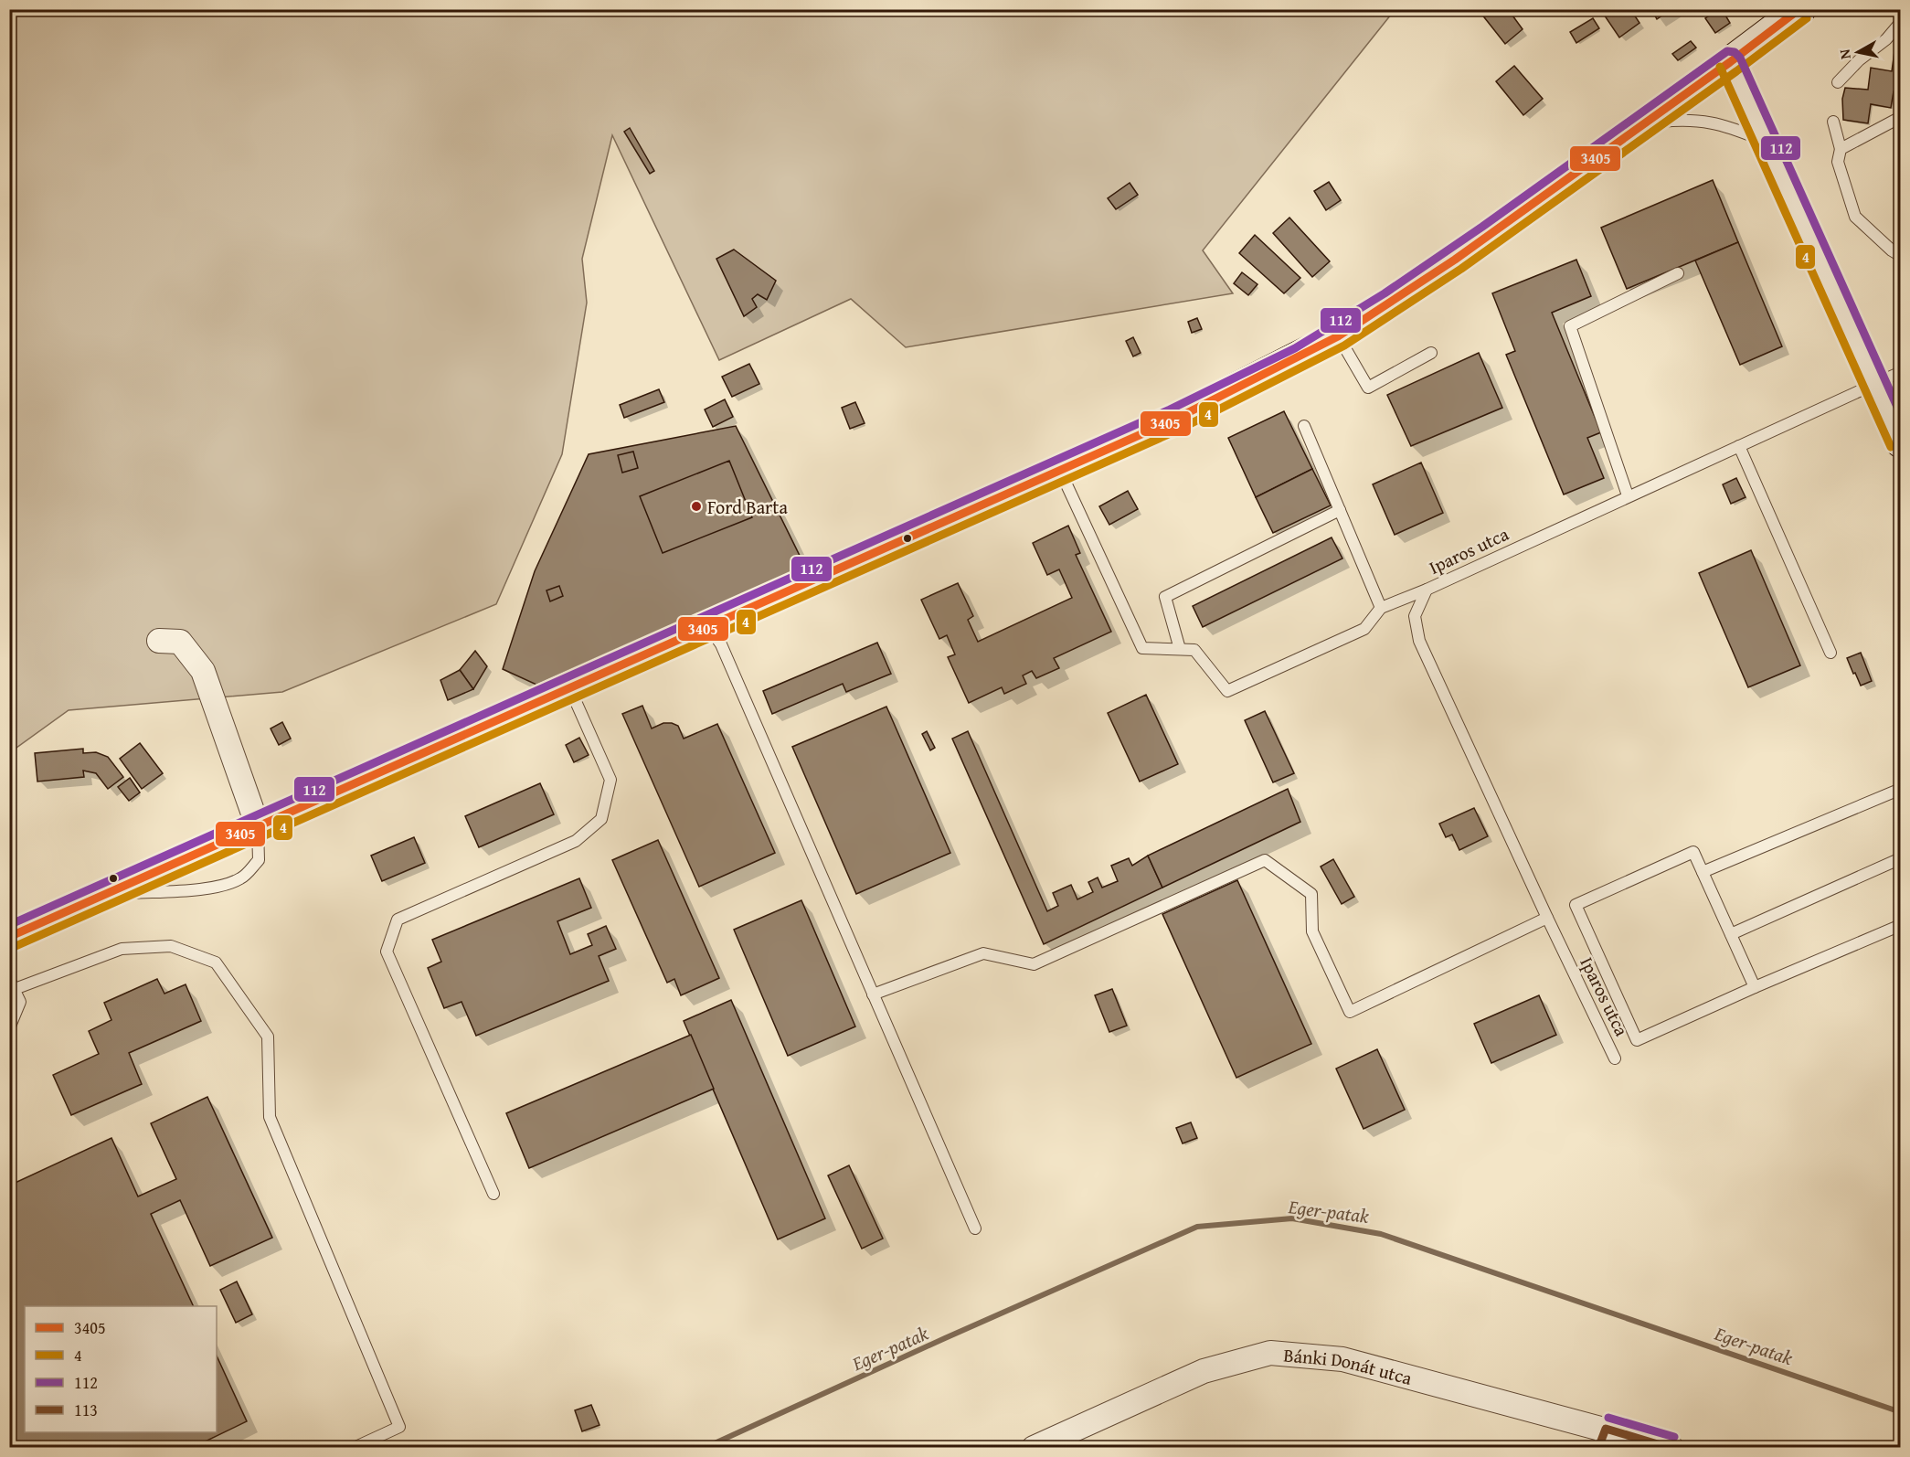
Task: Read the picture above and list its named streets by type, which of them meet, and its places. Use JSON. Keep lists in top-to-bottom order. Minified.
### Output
{"streets":{"street":["Bánki Donát utca"],"lane":["Iparos utca"]},"water":["Eger-patak"],"places":["Ford Barta"],"lines":["transit line 3405","transit line 4","transit line 112","transit line 113"],"legend":["3405","4","112","113"],"north":"left"}
